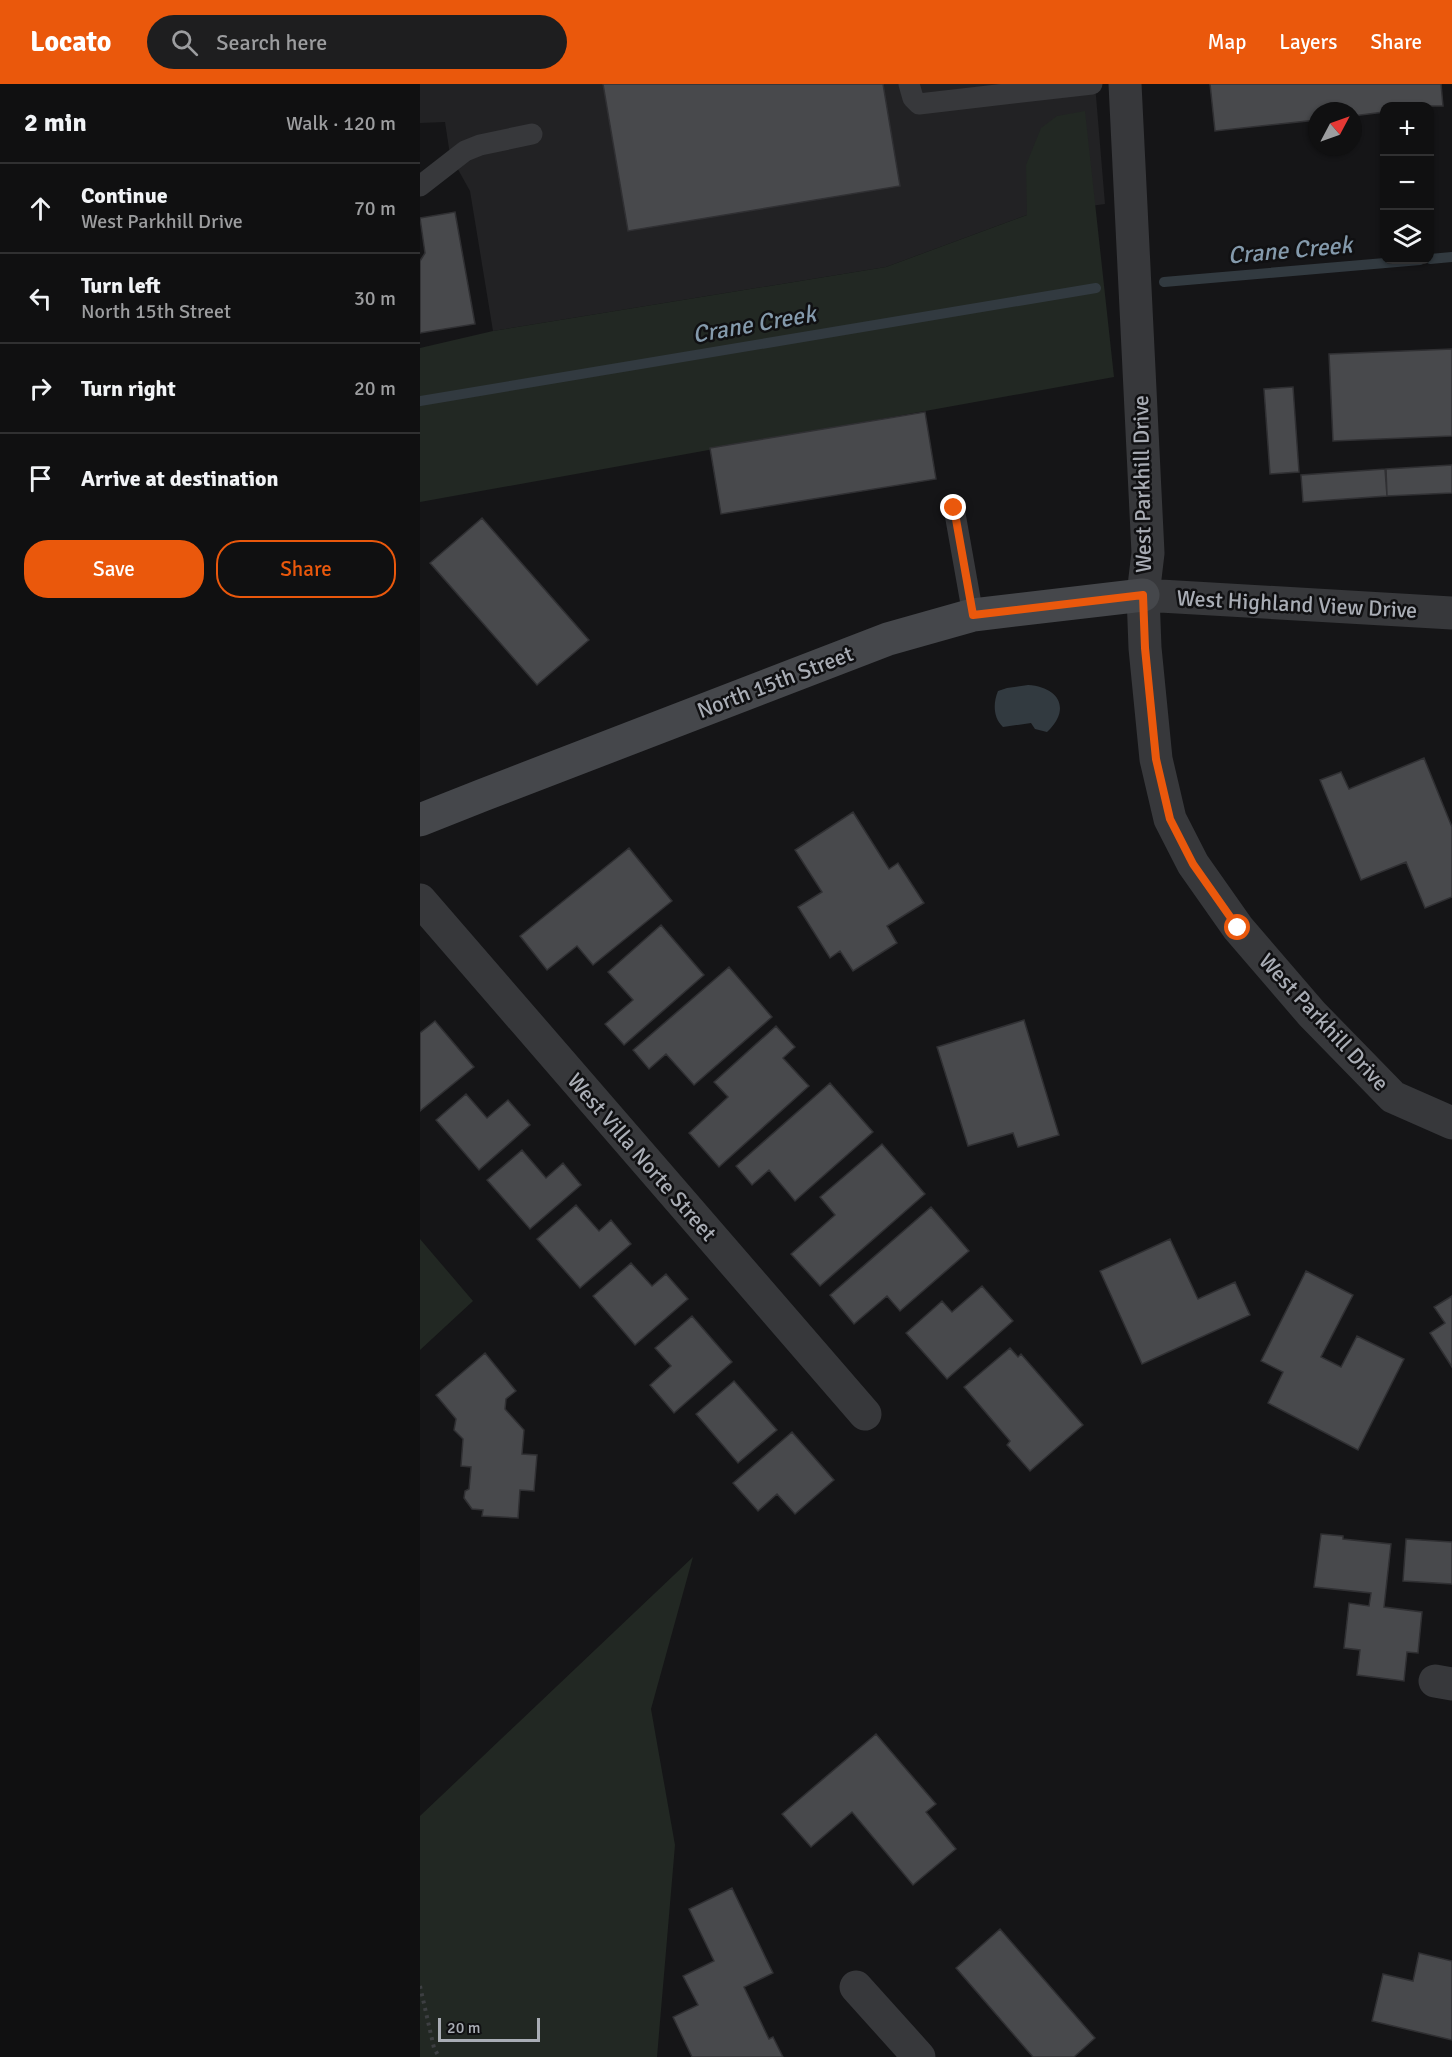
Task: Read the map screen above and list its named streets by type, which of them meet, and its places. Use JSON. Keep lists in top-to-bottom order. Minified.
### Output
{"streets":{"street":["West Parkhill Drive","West Highland View Drive","North 15th Street","West Villa Norte Street"]},"crossings":[["West Parkhill Drive","West Highland View Drive"],["West Parkhill Drive","North 15th Street"],["West Highland View Drive","North 15th Street"]],"water":["Crane Creek"],"scale_bar":"20 m","north":"top right","page":{"header":"Locato","search":"Search here","nav":["Map","Layers","Share"],"heading":["2 min","Walk · 120 m"],"map_buttons":["+","−"],"list":[["Continue","West Parkhill Drive","70 m"],["Turn left","North 15th Street","30 m"],["Turn right","20 m"],"Arrive at destination"],"buttons":["Save","Share"],"scale":"20 m"}}
